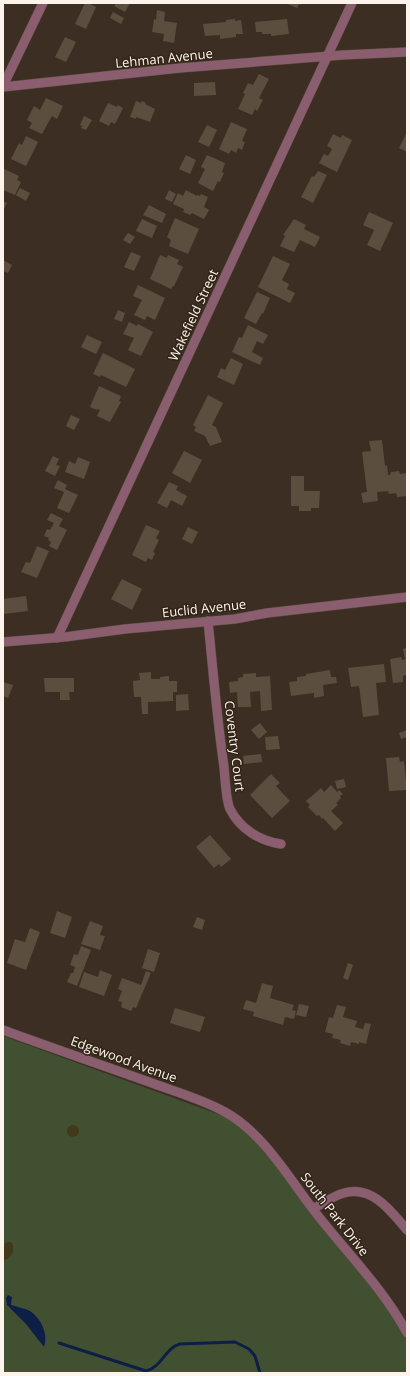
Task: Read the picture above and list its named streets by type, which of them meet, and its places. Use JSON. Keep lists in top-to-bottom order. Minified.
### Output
{"streets":{"street":["Lehman Avenue","Wakefield Street","Euclid Avenue","Coventry Court","Edgewood Avenue","South Park Drive"]},"crossings":[["Lehman Avenue","Wakefield Street"],["Wakefield Street","Euclid Avenue"],["Euclid Avenue","Coventry Court"],["Edgewood Avenue","South Park Drive"]]}
